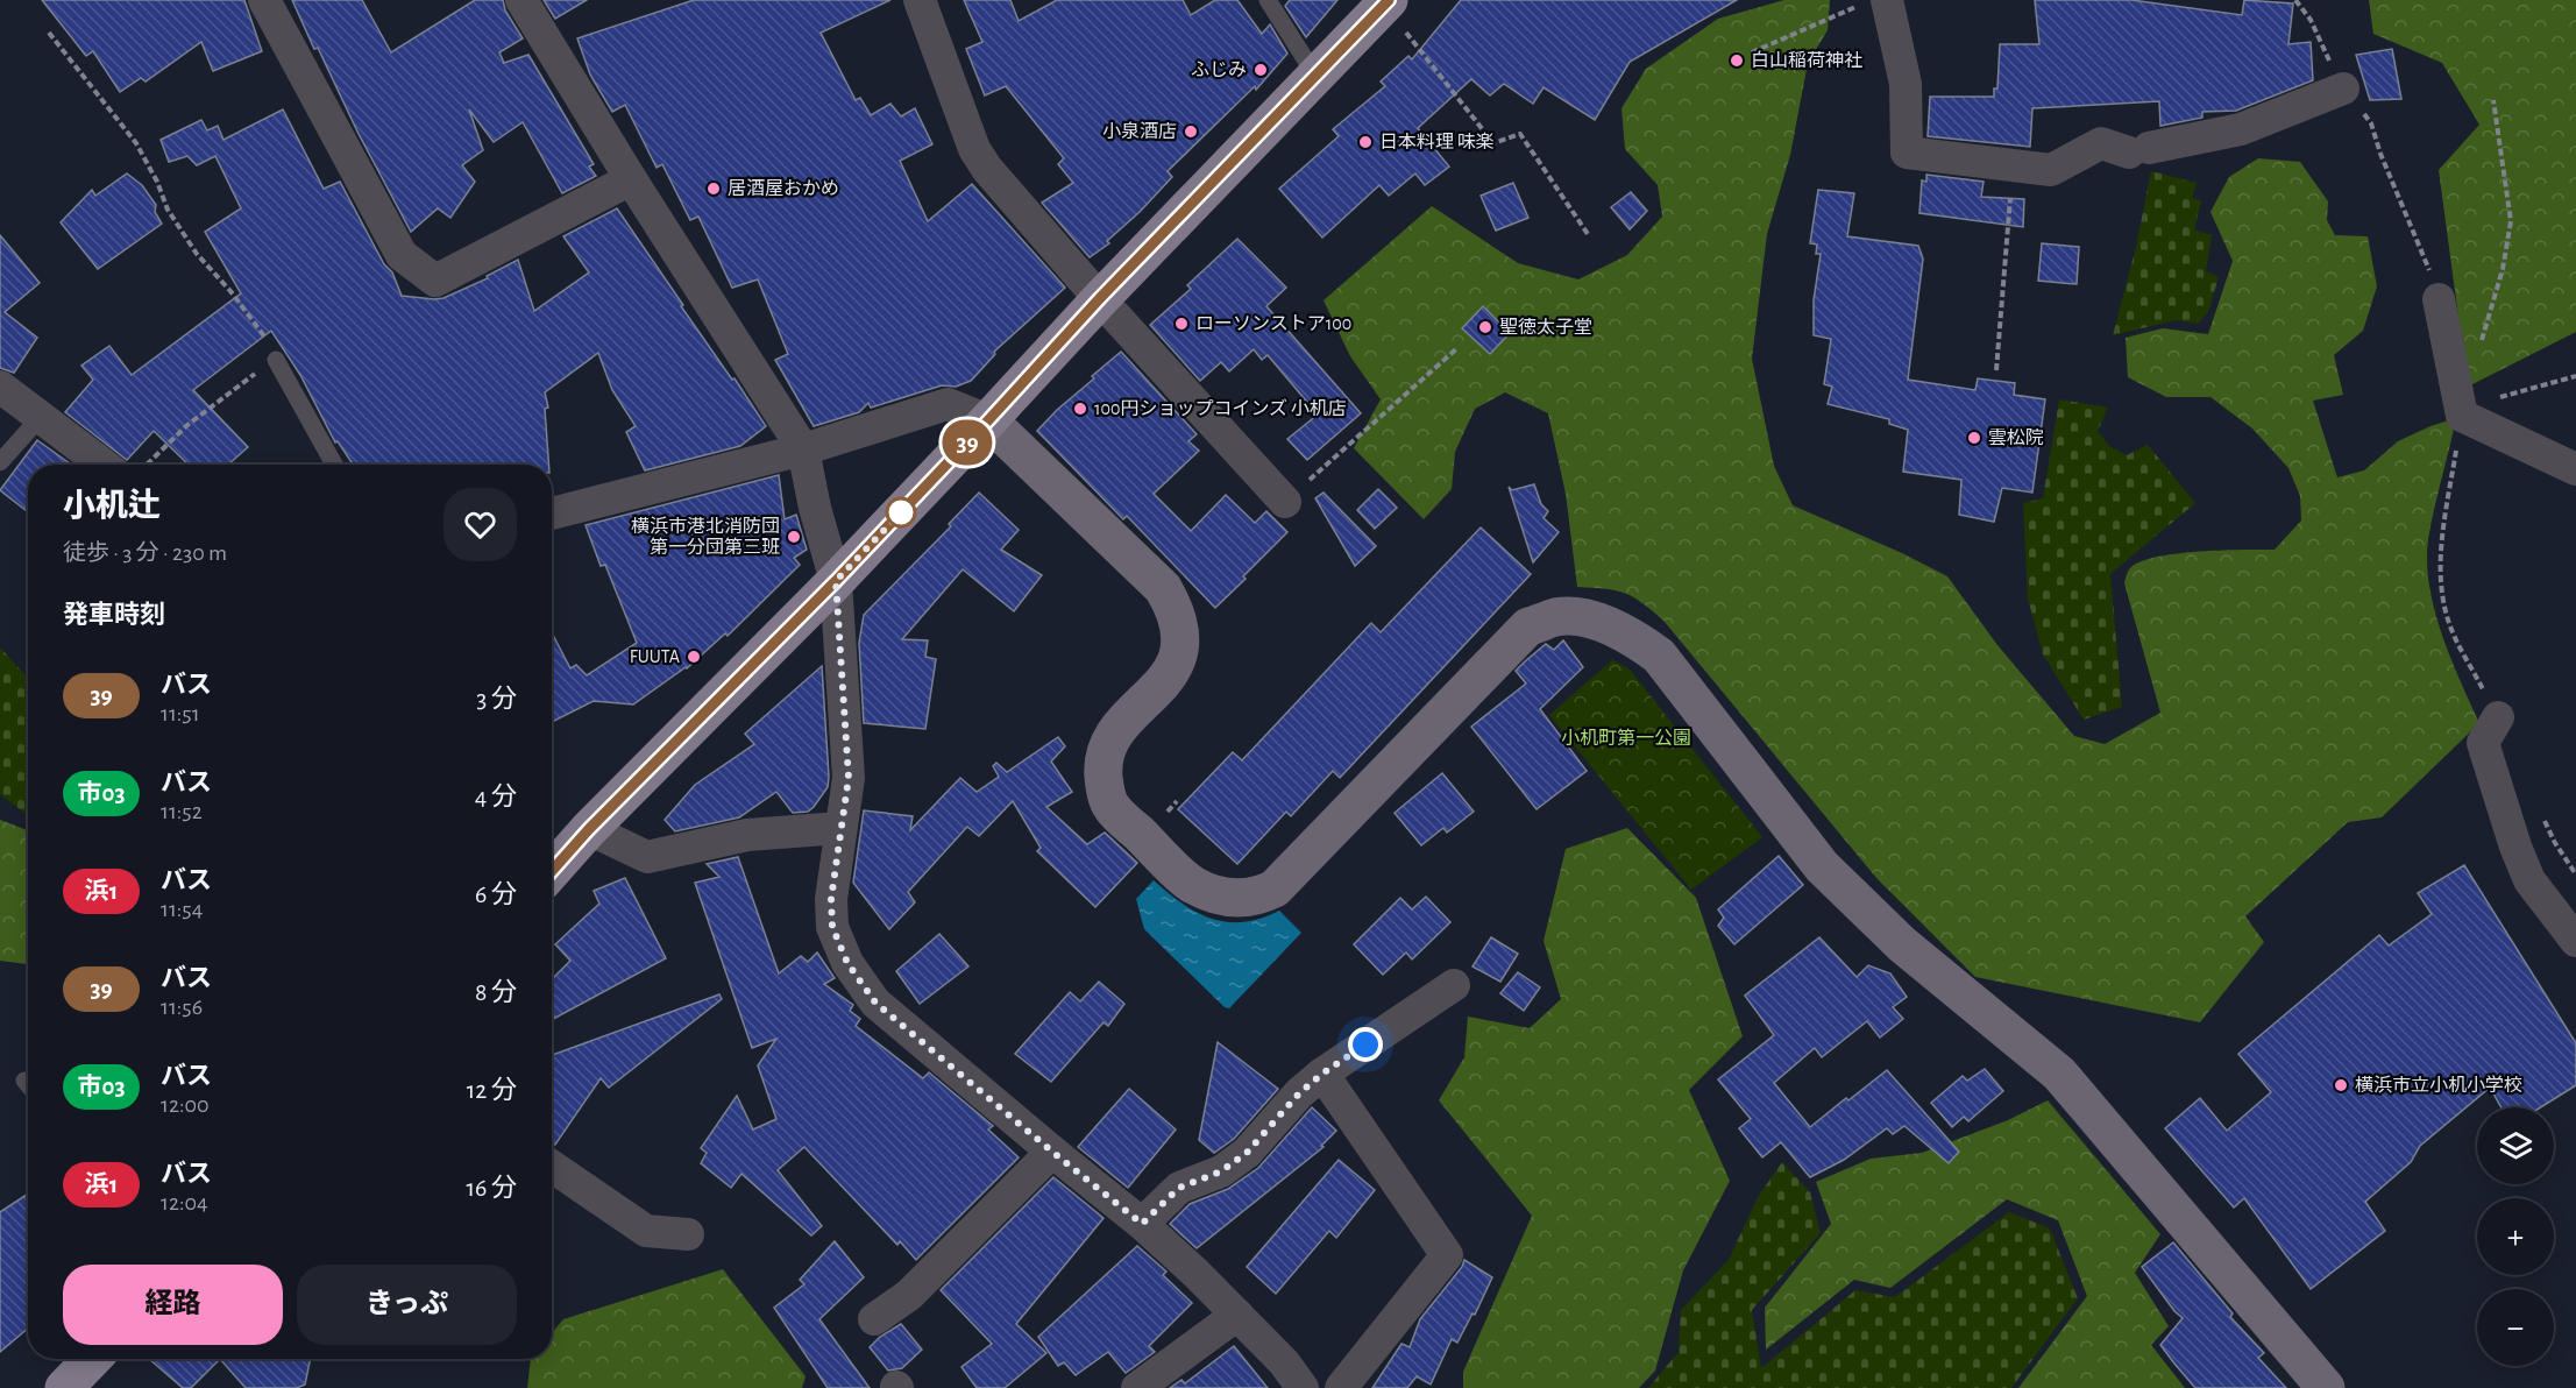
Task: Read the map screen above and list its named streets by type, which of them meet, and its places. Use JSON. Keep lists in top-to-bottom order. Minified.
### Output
{"parks":["小机町第一公園"],"places":["白山稲荷神社","ふじみ","小泉酒店","日本料理 味楽","居酒屋おかめ","ローソンストア100","聖徳太子堂","100円ショップコインズ 小机店","雲松院","横浜市港北消防団 第一分団第三班","FUUTA","横浜市立小机小学校"],"lines":["bus line 39"],"page":{"on_map":"39","heading":[["小机辻","徒歩 · 3 分 · 230 m"],"発車時刻"],"list":[{"mark":"39","name":"バス","note":"11:51","value":"3 分"},{"mark":"市03","name":"バス","note":"11:52","value":"4 分"},{"mark":"浜1","name":"バス","note":"11:54","value":"6 分"},{"mark":"39","name":"バス","note":"11:56","value":"8 分"},{"mark":"市03","name":"バス","note":"12:00","value":"12 分"},{"mark":"浜1","name":"バス","note":"12:04","value":"16 分"}],"map_buttons":["+","−"],"buttons":["経路","きっぷ"]}}
